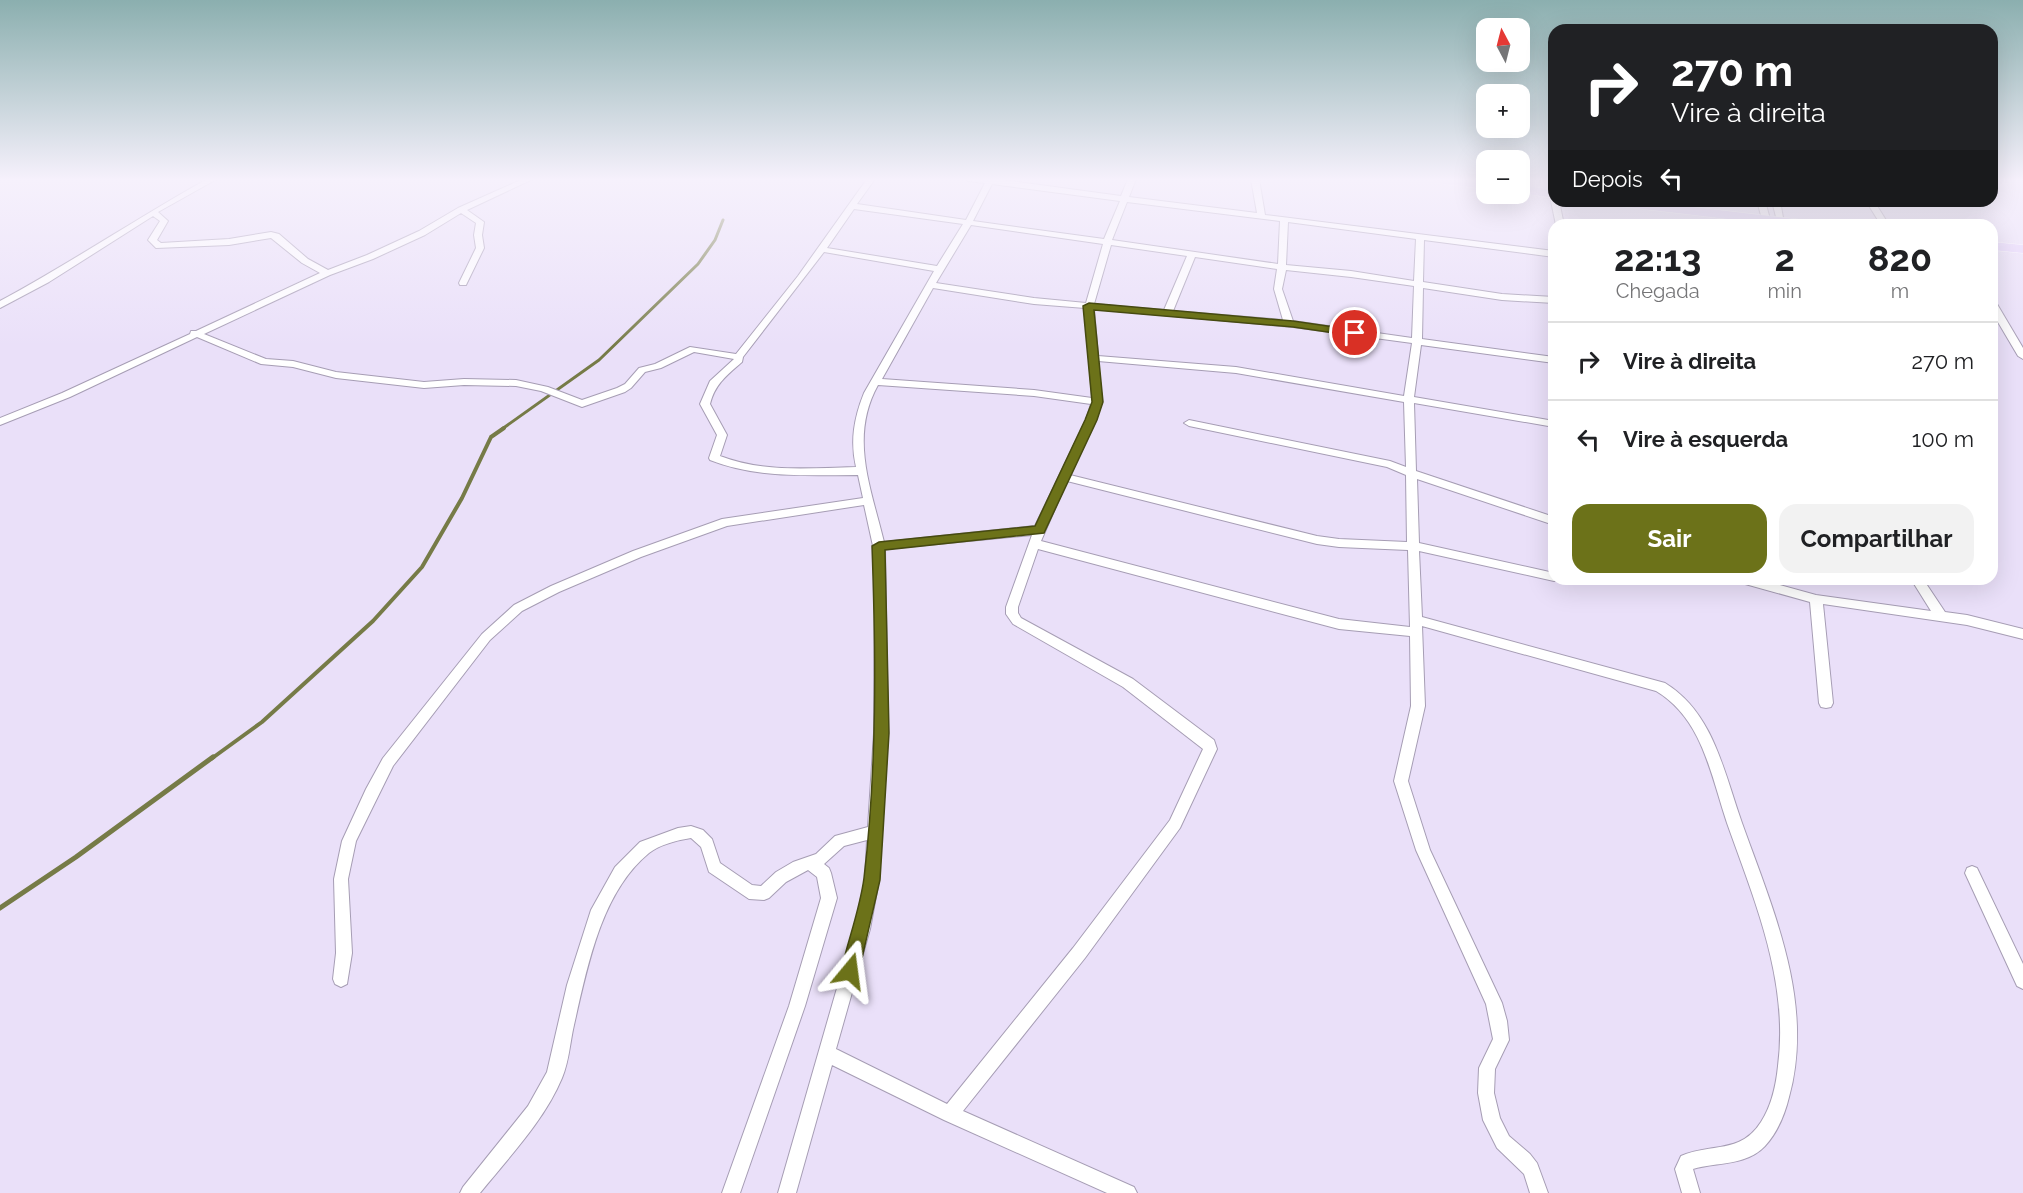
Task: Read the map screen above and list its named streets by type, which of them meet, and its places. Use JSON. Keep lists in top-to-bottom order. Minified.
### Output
{"north":"top","page":{"map_buttons":["+","−"],"turn":["270 m","Vire à direita"],"then":"Depois","eta":["22:13","Chegada","2","min","820","m"],"list":[{"name":"Vire à direita","value":"270 m"},{"name":"Vire à esquerda","value":"100 m"}],"buttons":["Sair","Compartilhar"]}}
